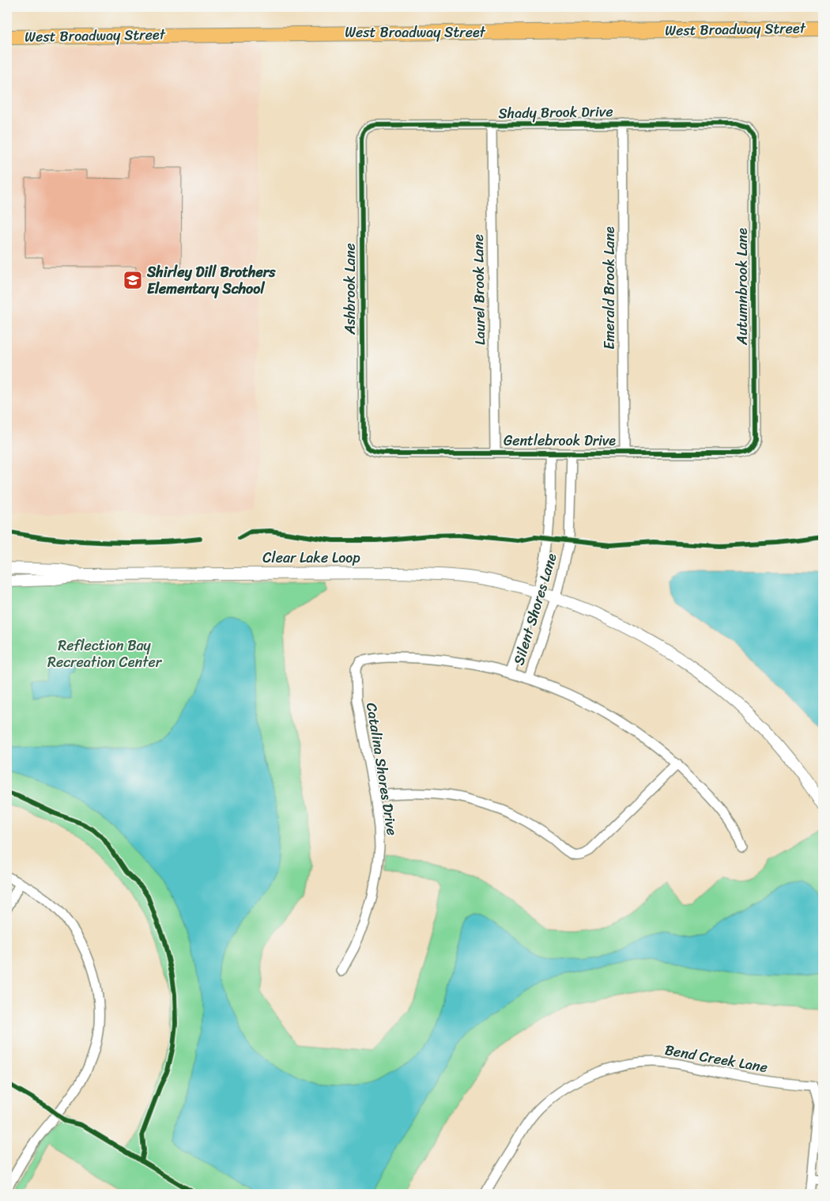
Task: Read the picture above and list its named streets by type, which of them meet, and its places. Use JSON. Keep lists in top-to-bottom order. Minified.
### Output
{"streets":{"main road":["West Broadway Street"],"street":["Shady Brook Drive","Autumnbrook Lane","Emerald Brook Lane","Ashbrook Lane","Laurel Brook Lane","Gentlebrook Drive","Clear Lake Loop","Silent Shores Lane","Catalina Shores Drive","Bend Creek Lane"]},"crossings":[["Shady Brook Drive","Autumnbrook Lane"],["Shady Brook Drive","Emerald Brook Lane"],["Shady Brook Drive","Ashbrook Lane"],["Shady Brook Drive","Laurel Brook Lane"],["Autumnbrook Lane","Gentlebrook Drive"],["Emerald Brook Lane","Gentlebrook Drive"],["Ashbrook Lane","Gentlebrook Drive"],["Laurel Brook Lane","Gentlebrook Drive"],["Gentlebrook Drive","Silent Shores Lane"],["Clear Lake Loop","Silent Shores Lane"],["Silent Shores Lane","Catalina Shores Drive"]],"parks":["Reflection Bay Recreation Center"],"places":{"school or university":["Shirley Dill Brothers Elementary School"]}}
